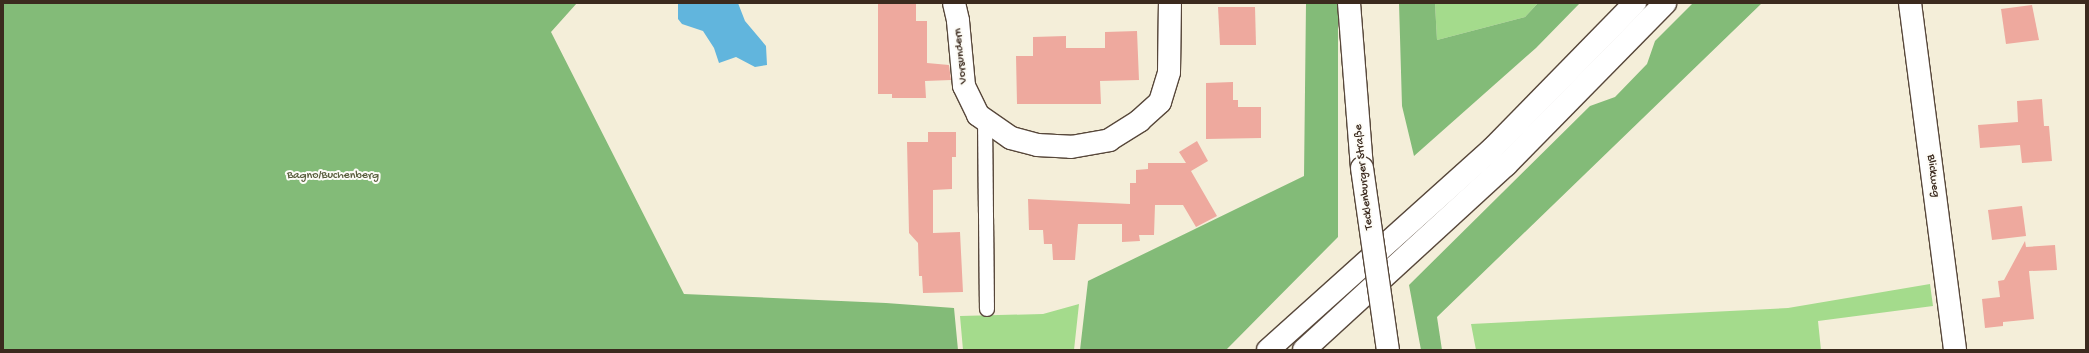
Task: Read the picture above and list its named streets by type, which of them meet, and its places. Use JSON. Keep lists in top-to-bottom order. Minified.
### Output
{"streets":{"main road":["Vorsundern","Blickweg","Tecklenburger Straße"]},"parks":["Bagno/Buchenberg"]}
